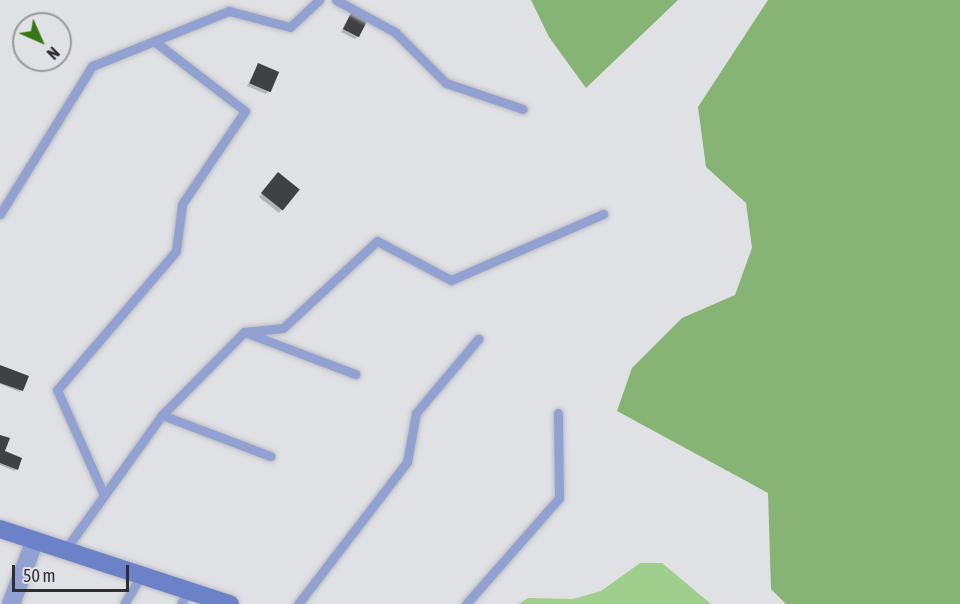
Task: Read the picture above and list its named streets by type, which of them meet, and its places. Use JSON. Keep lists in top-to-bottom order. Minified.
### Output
{"scale_bar":"50 m","north":"bottom right"}
